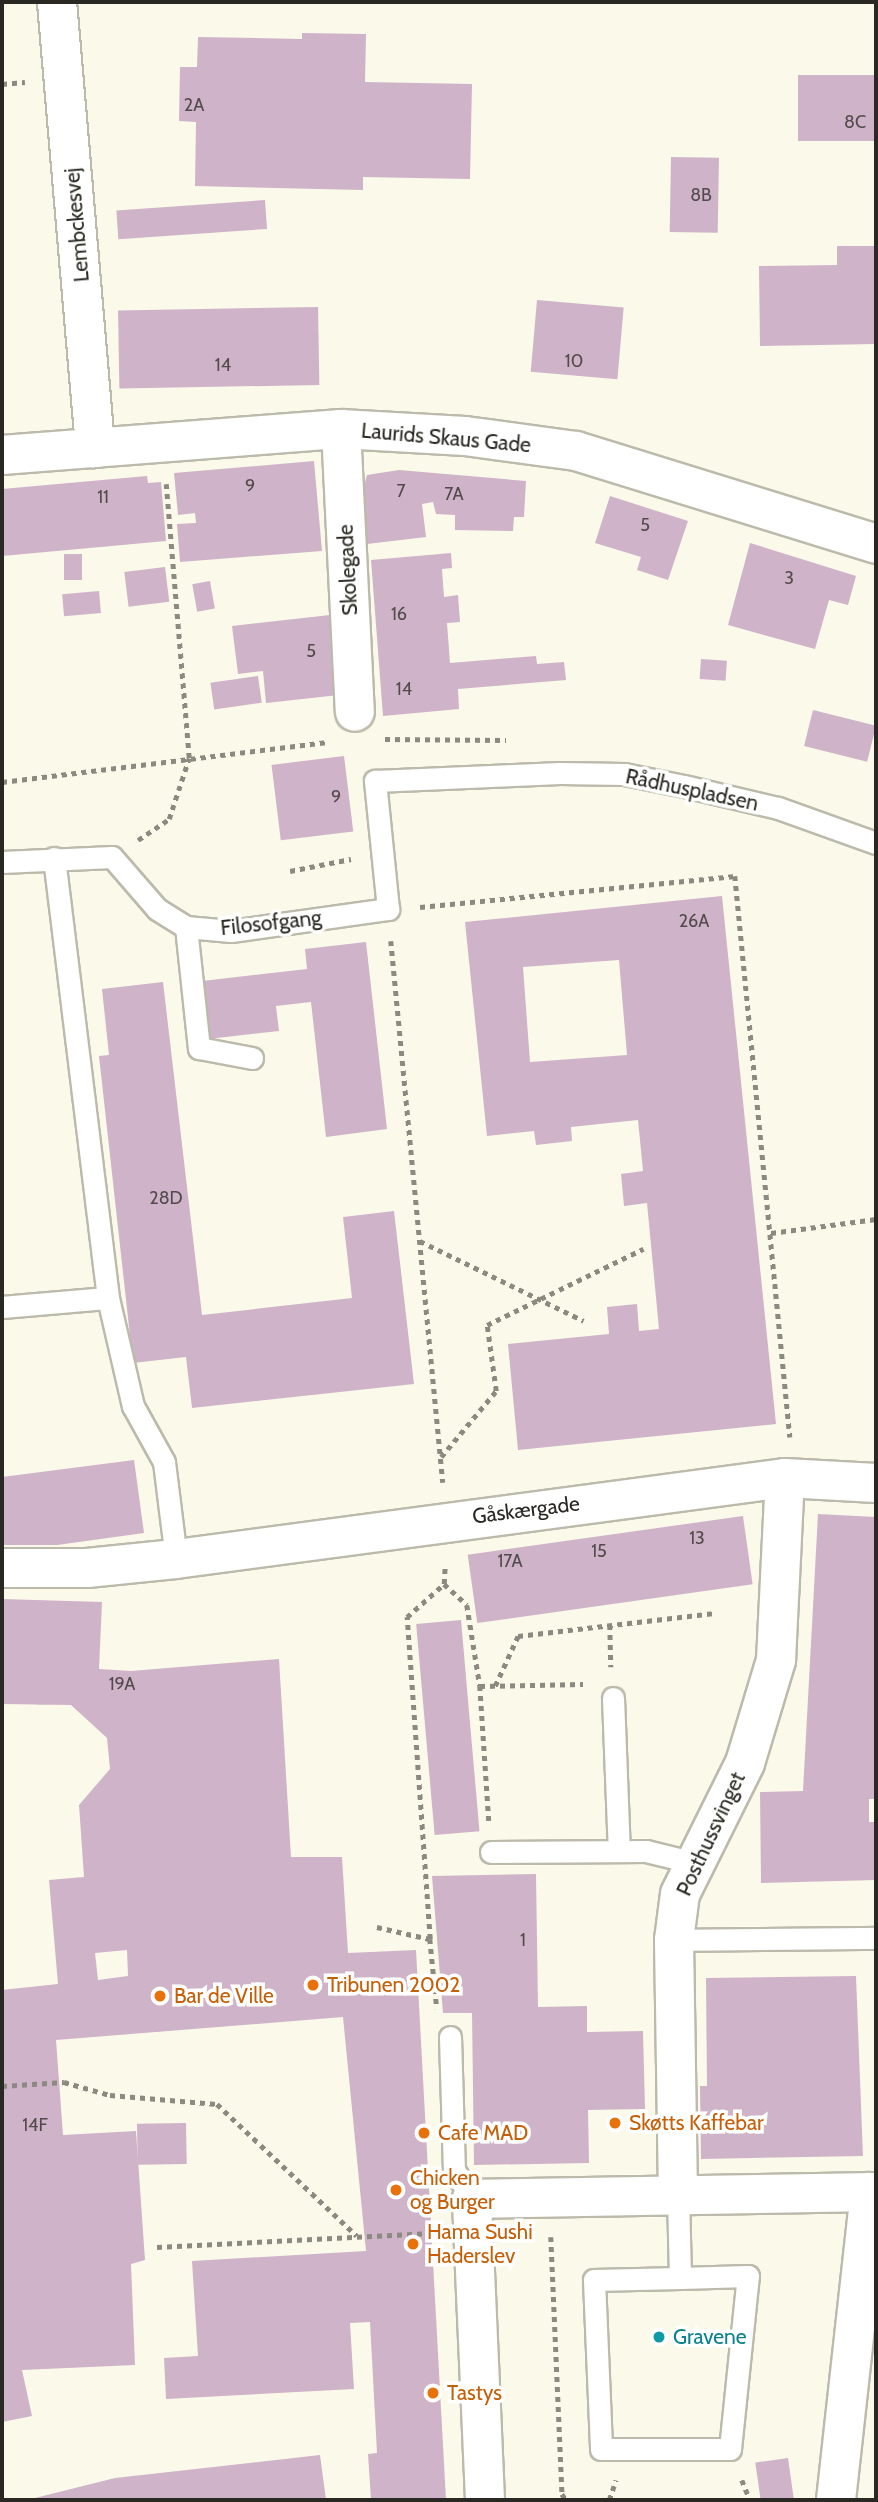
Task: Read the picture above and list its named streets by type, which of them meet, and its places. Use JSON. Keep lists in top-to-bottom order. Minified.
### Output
{"streets":{"street":["Lembckesvej","Laurids Skaus Gade","Skolegade","Gåskærgade","Posthussvinget"],"lane":["Rådhuspladsen","Filosofgang"]},"crossings":[["Lembckesvej","Laurids Skaus Gade"],["Laurids Skaus Gade","Skolegade"],["Gåskærgade","Posthussvinget"]],"places":["Tribunen 2002","Bar de Ville","Skøtts Kaffebar","Cafe MAD","Chicken og Burger","Hama Sushi Haderslev","Gravene","Tastys"],"house_numbers":["2A","8C","8B","10","14","9","7","7A","11","5","3","16","5","14","9","26A","28D","13","15","17A","19A","1","14F"]}
